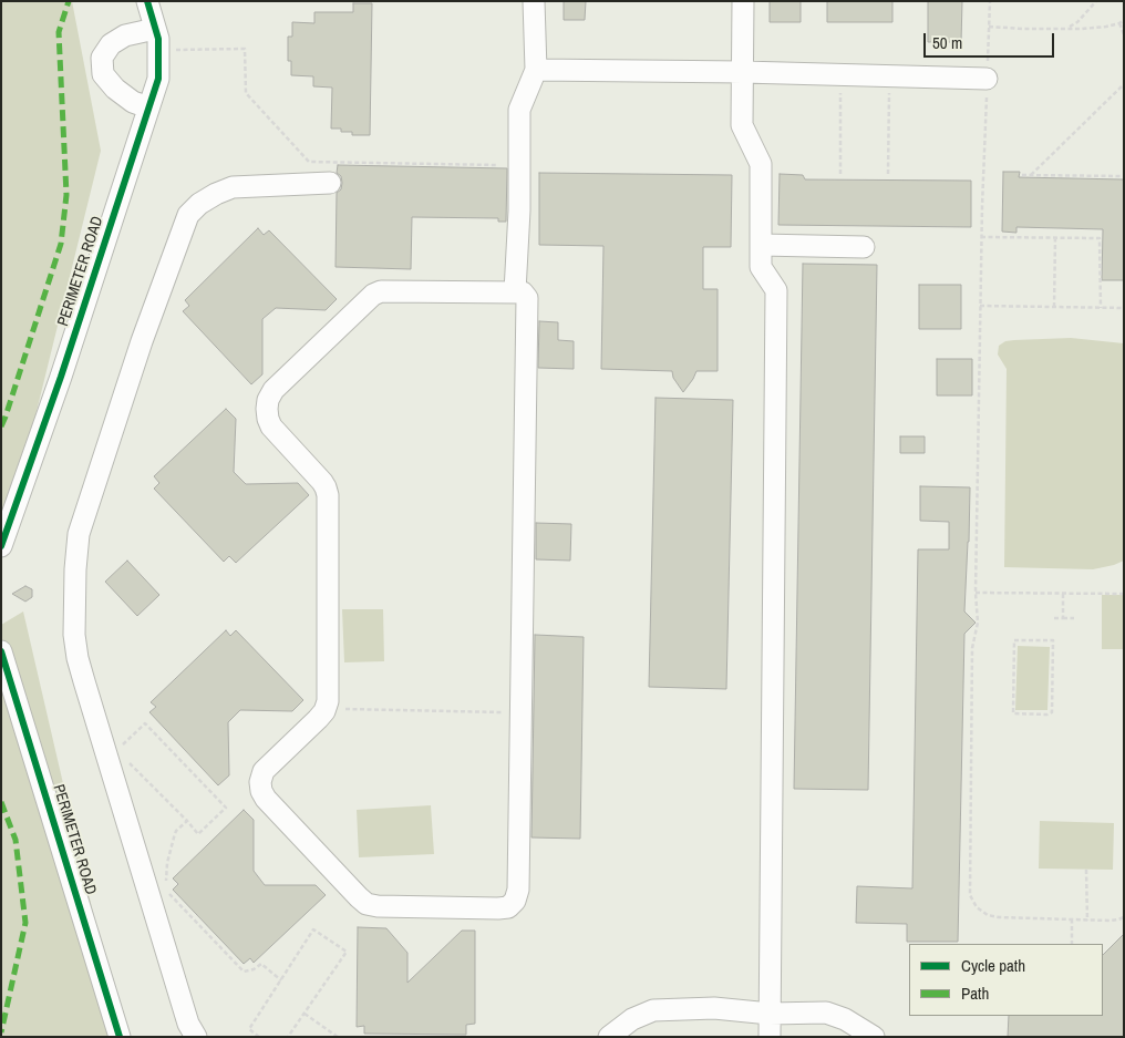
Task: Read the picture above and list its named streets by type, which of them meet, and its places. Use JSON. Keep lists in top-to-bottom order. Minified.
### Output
{"streets":{"street":["PERIMETER ROAD"]},"legend":["Cycle path","Path"],"scale_bar":"50 m"}
